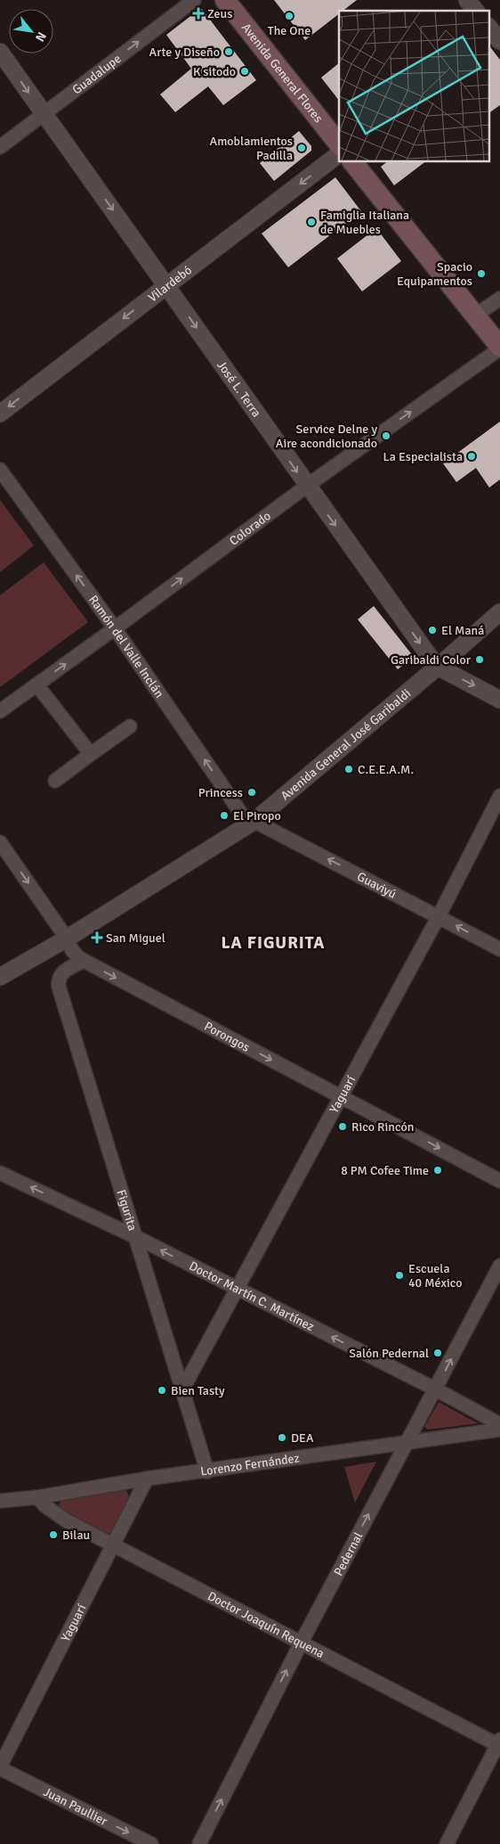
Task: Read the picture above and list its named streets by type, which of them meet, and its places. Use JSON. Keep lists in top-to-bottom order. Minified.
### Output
{"streets":{"main road":["Avenida General Flores"],"street":["Guadalupe","Vilardebó","José L. Terra","Colorado","Ramón del Valle Inclán","Avenida General José Garibaldi","Guaviyú","Porongos","Yaguarí","Figurita","Doctor Martín C. Martínez","Lorenzo Fernández","Pedernal","Doctor Joaquín Requena","Juan Paullier"]},"crossings":[["Guadalupe","José L. Terra"],["Vilardebó","José L. Terra"],["José L. Terra","Colorado"],["José L. Terra","Avenida General José Garibaldi"],["Colorado","Ramón del Valle Inclán"],["Ramón del Valle Inclán","Avenida General José Garibaldi"],["Ramón del Valle Inclán","Guaviyú"],["Avenida General José Garibaldi","Guaviyú"],["Avenida General José Garibaldi","Porongos"],["Guaviyú","Yaguarí"],["Porongos","Yaguarí"],["Porongos","Figurita"],["Yaguarí","Figurita"],["Yaguarí","Doctor Martín C. Martínez"],["Yaguarí","Lorenzo Fernández"],["Yaguarí","Doctor Joaquín Requena"],["Yaguarí","Juan Paullier"],["Figurita","Doctor Martín C. Martínez"],["Figurita","Lorenzo Fernández"],["Doctor Martín C. Martínez","Pedernal"],["Lorenzo Fernández","Pedernal"],["Lorenzo Fernández","Doctor Joaquín Requena"],["Pedernal","Doctor Joaquín Requena"]],"one_way":["Guadalupe","Vilardebó","José L. Terra","Colorado","Ramón del Valle Inclán","Guaviyú","Porongos","Doctor Martín C. Martínez","Pedernal","Juan Paullier"],"districts":["LA FIGURITA"],"places":{"health":["Zeus","San Miguel"],"other":["The One","Arte y Diseño","K sitodo","Amoblamientos Padilla","Famiglia Italiana de Muebles","Spacio Equipamentos","Service Delne y Aire acondicionado","La Especialista","El Maná","Garibaldi Color","C.E.E.A.M.","Princess","El Piropo","Rico Rincón","8 PM Cofee Time","Escuela 40 México","Salón Pedernal","Bien Tasty","DEA","Bilau"]},"north":"bottom right"}
